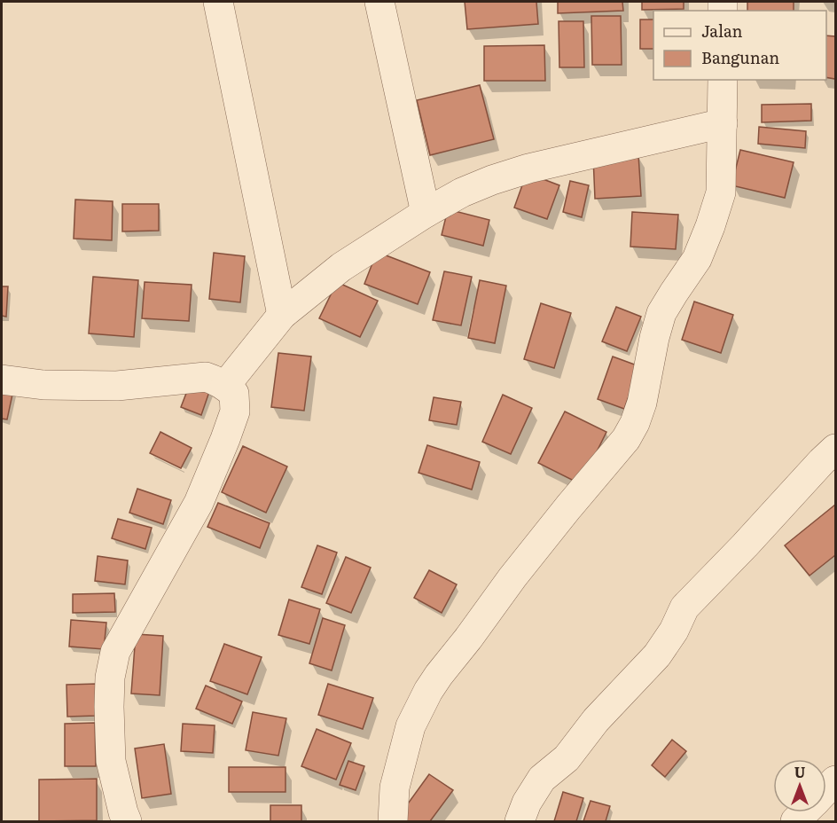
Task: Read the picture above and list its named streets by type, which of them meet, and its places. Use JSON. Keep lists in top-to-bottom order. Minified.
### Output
{"legend":["Jalan","Bangunan"],"north":"top"}
